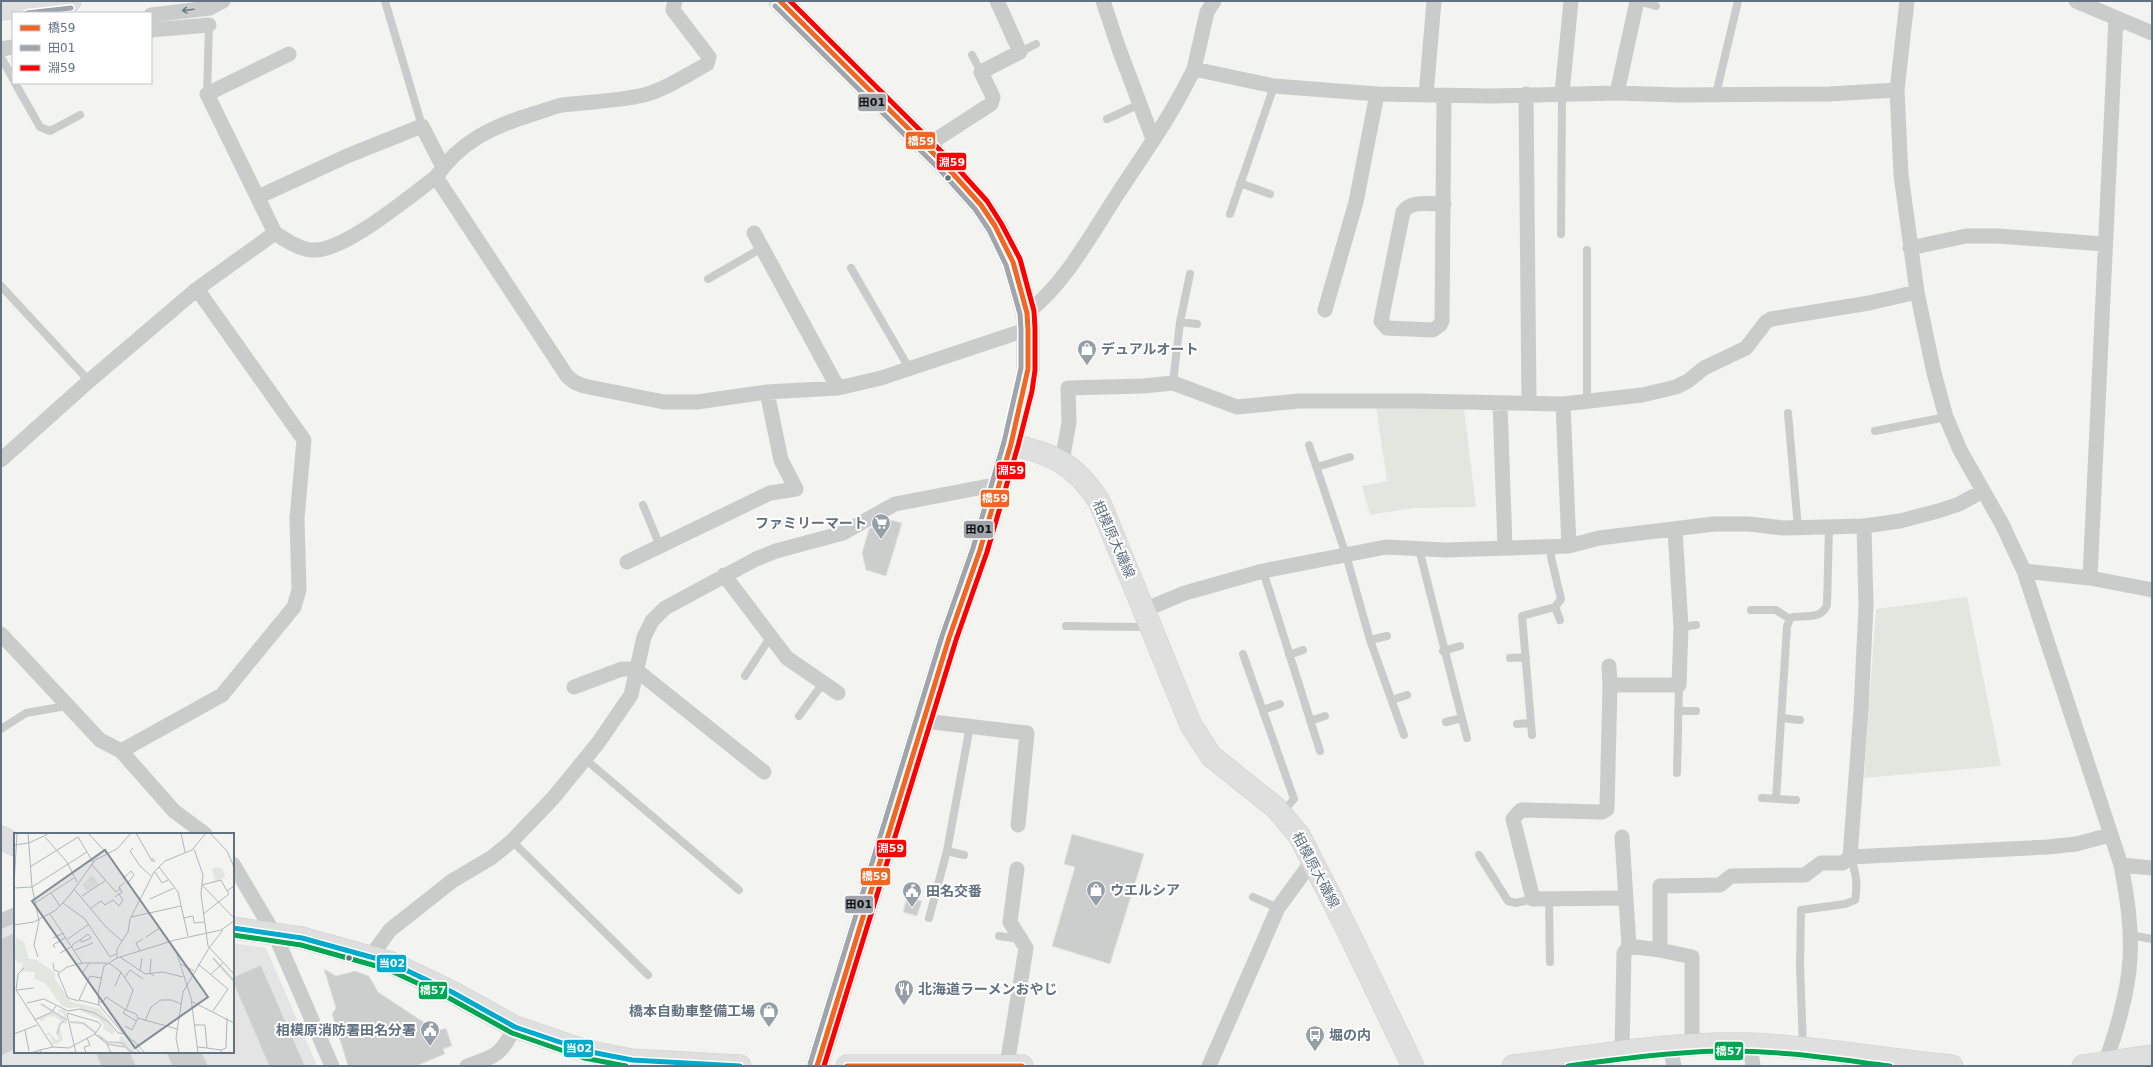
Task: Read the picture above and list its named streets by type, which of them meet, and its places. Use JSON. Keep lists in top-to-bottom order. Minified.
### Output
{"streets":{"main road":["相模原大磯線"]},"places":{"shop":["デュアルオート","ウエルシア","橋本自動車整備工場"],"supermarket":["ファミリーマート"],"public building":["田名交番","相模原消防署田名分署"],"restaurant":["北海道ラーメンおやじ"],"bus stop":["堀の内"]},"lines":["transit line 橋59","transit line 淵59","transit line 田01","transit line 当02","transit line 橋57"],"legend":["橋59","田01","淵59"]}
